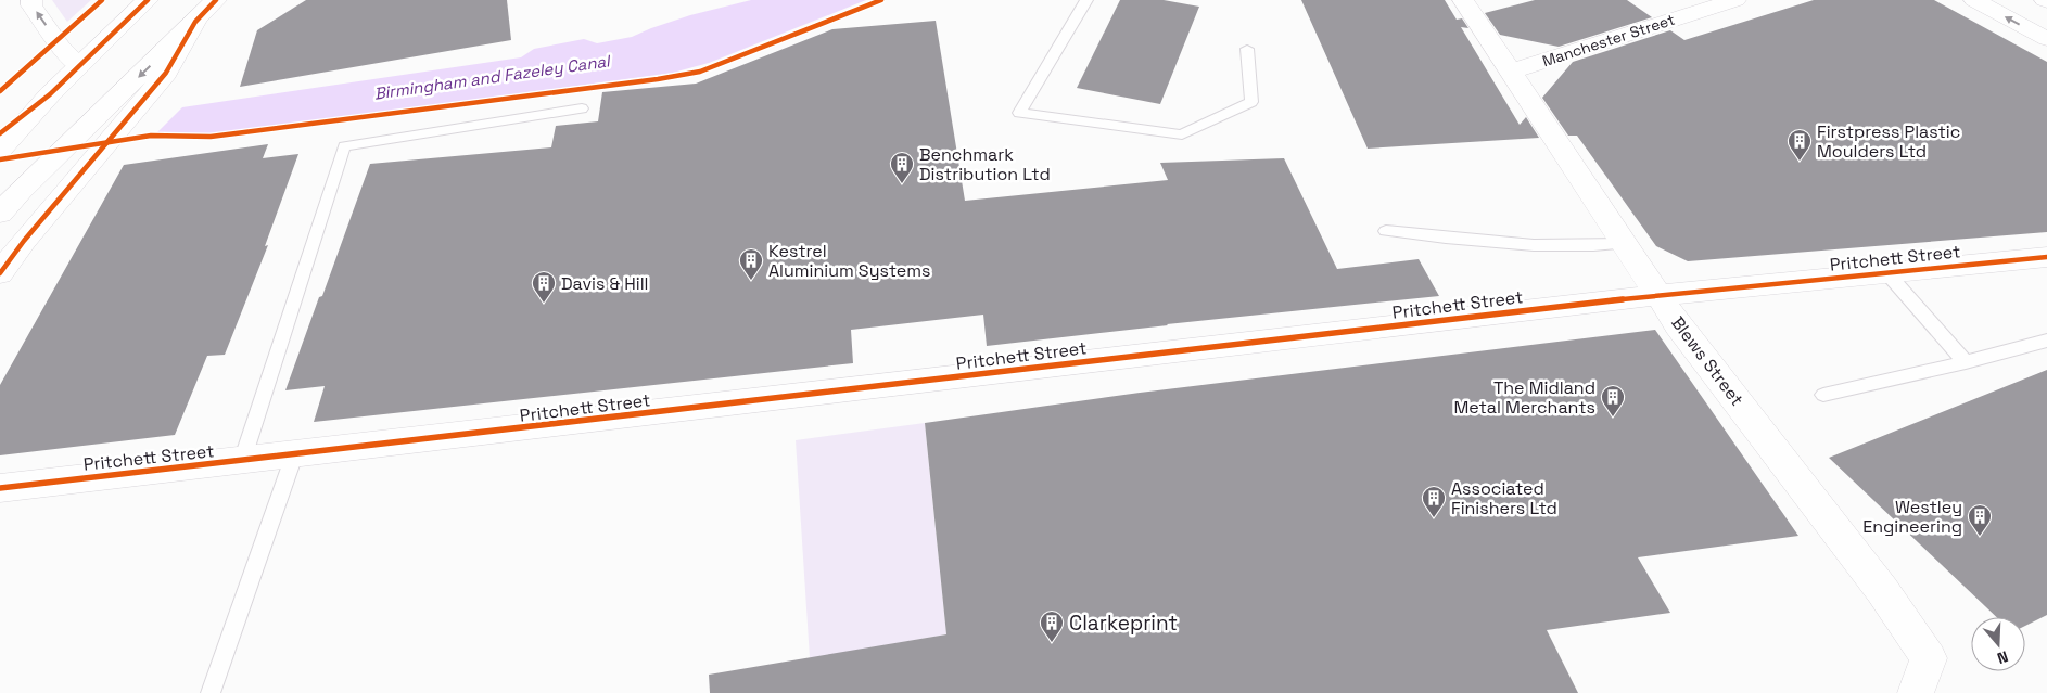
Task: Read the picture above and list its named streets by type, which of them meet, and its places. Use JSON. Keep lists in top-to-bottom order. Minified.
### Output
{"streets":{"main road":["Manchester Street","Pritchett Street","Blews Street"]},"crossings":[["Manchester Street","Blews Street"],["Pritchett Street","Blews Street"]],"water":["Birmingham and Fazeley Canal"],"places":{"building":["Firstpress Plastic Moulders Ltd","Benchmark Distribution Ltd","Kestrel Aluminium Systems","Davis & Hill","The Midland Metal Merchants","Associated Finishers Ltd","Westley Engineering","Clarkeprint"]},"north":"bottom"}
